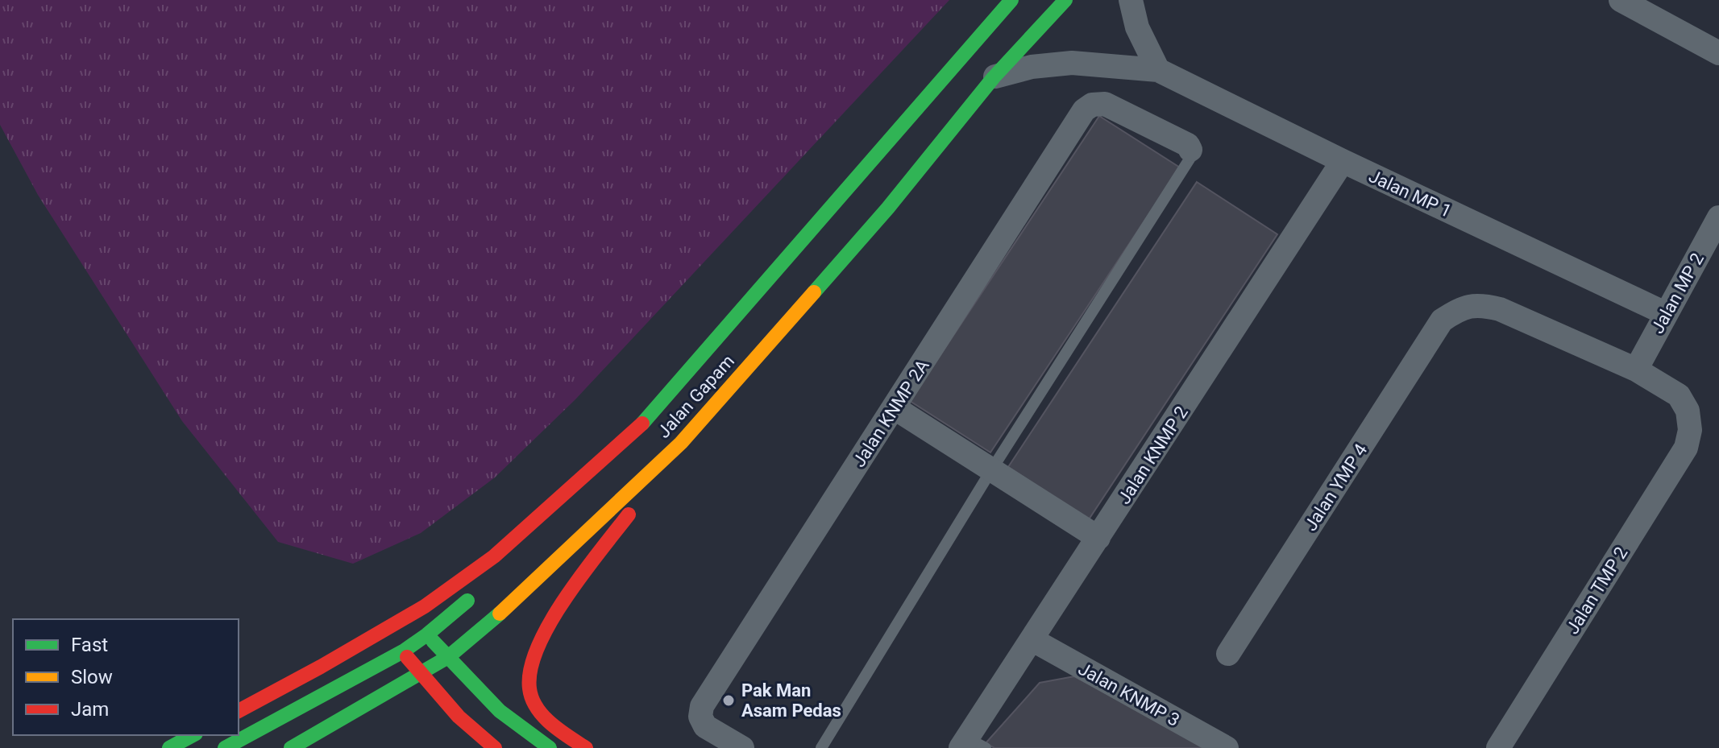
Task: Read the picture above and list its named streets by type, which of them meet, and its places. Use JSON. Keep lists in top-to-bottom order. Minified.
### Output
{"streets":{"main road":["Jalan Gapam"],"street":["Jalan MP 1","Jalan MP 2","Jalan KNMP 2A","Jalan KNMP 2","Jalan YMP 4","Jalan TMP 2","Jalan KNMP 3"]},"crossings":[["Jalan MP 1","Jalan MP 2"],["Jalan MP 1","Jalan KNMP 2"],["Jalan MP 2","Jalan YMP 4"],["Jalan MP 2","Jalan TMP 2"],["Jalan KNMP 2","Jalan KNMP 3"],["Jalan YMP 4","Jalan TMP 2"]],"places":["Pak Man Asam Pedas"],"legend":["Fast","Slow","Jam"]}
